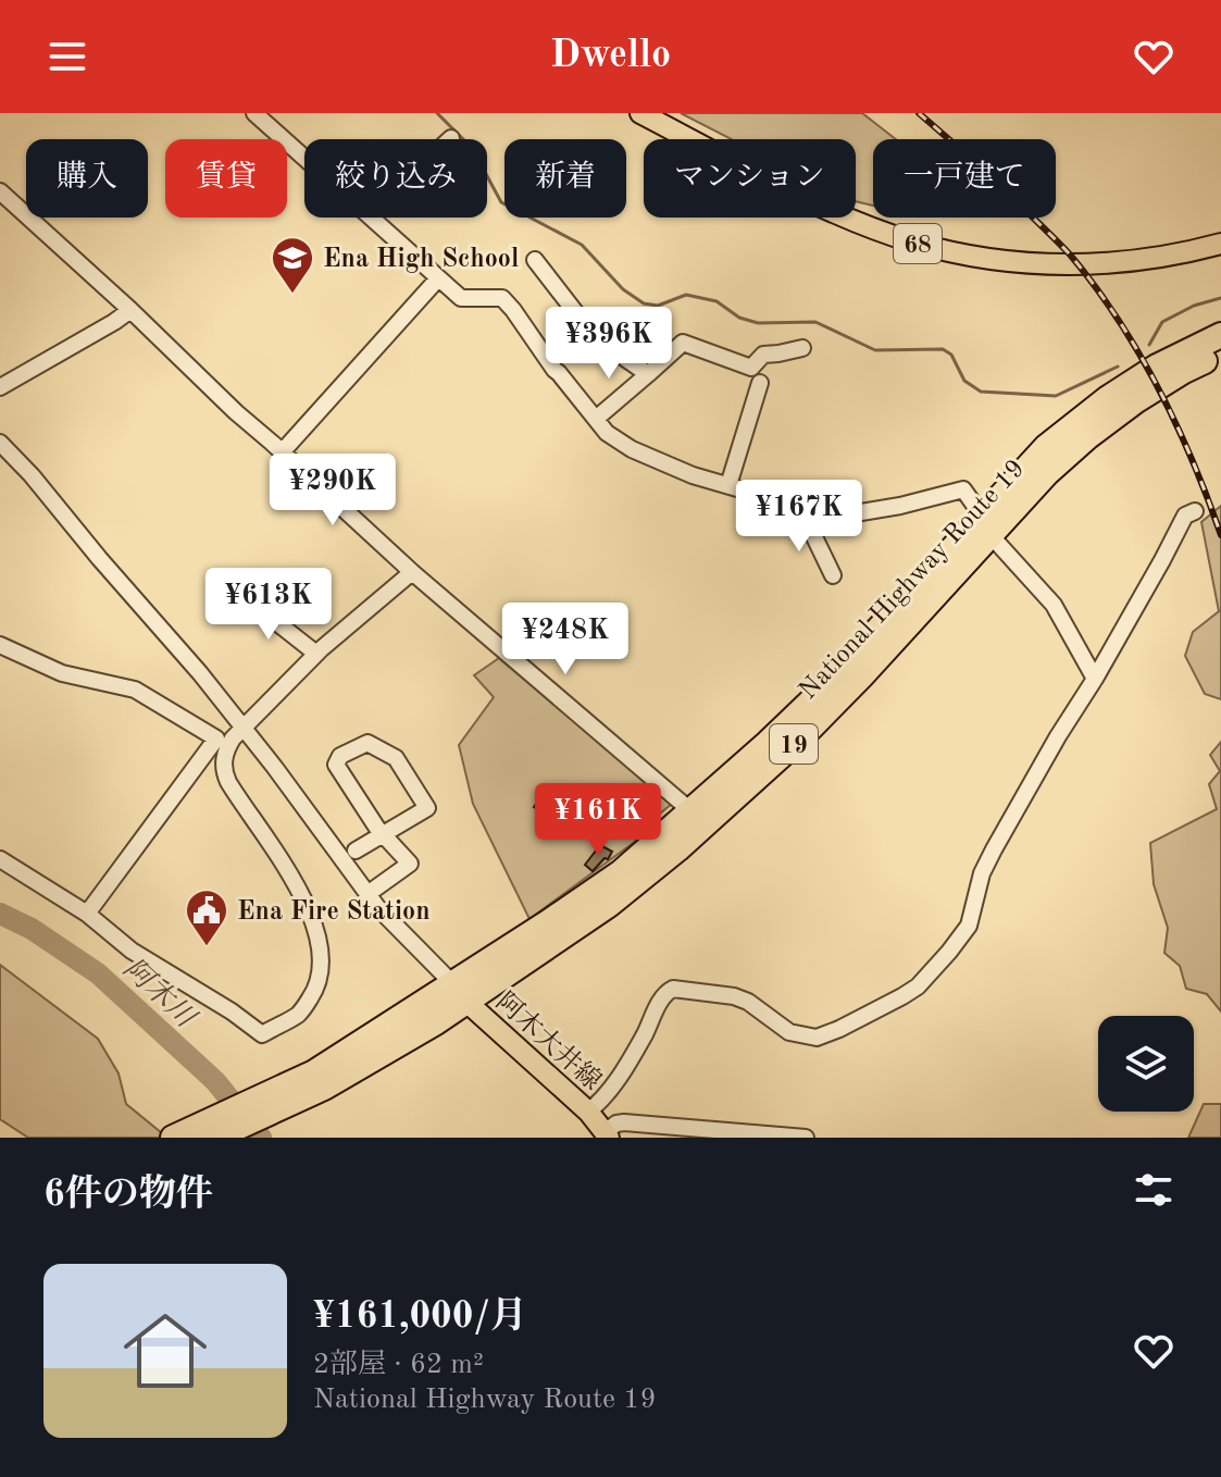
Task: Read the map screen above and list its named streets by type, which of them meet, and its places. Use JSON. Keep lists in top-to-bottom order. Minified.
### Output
{"streets":{"highway":["National Highway Route 19","19"],"main road":["68","阿木大井線"]},"crossings":[["National Highway Route 19","阿木大井線"]],"water":["阿木川"],"places":{"school or university":["Ena High School"],"public building":["Ena Fire Station"]},"page":{"header":"Dwello","chip":["購入","賃貸","絞り込み","新着","マンション","一戸建て"],"price":["¥396K","¥290K","¥167K","¥613K","¥248K","¥161K"],"heading":"6件の物件","list":[{"name":"¥161,000/月","note":"2部屋 · 62 m² · National Highway Route 19"}]}}
